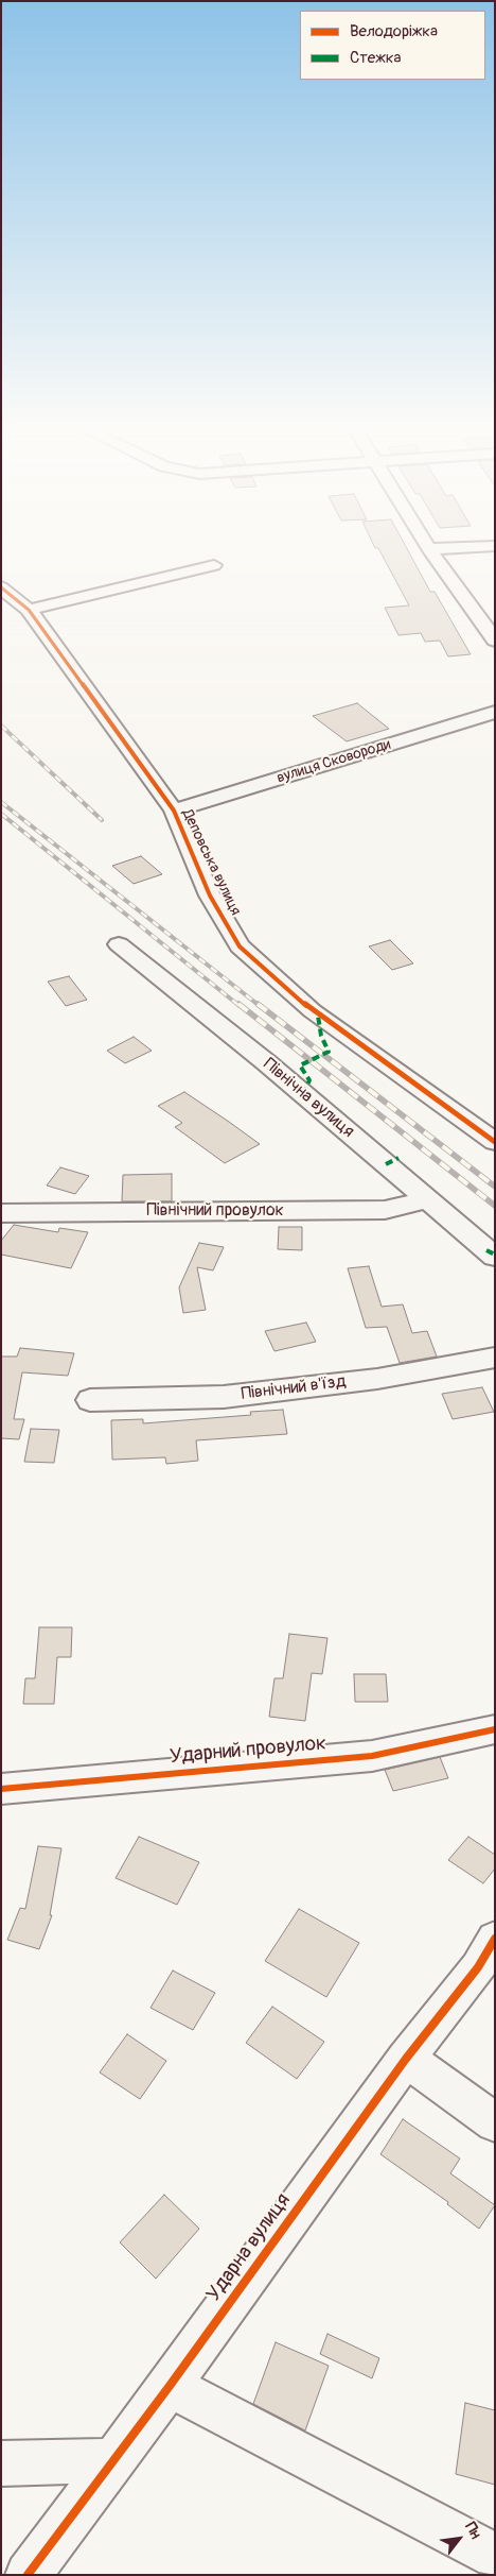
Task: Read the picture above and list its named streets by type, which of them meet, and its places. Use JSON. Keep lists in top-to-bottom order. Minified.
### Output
{"streets":{"street":["вулиця Сковороди","Деповська вулиця","Північна вулиця","Північний провулок","Північний в'їзд","Ударний провулок","Ударна вулиця"]},"crossings":[["вулиця Сковороди","Деповська вулиця"],["Північна вулиця","Північний провулок"]],"legend":["Велодоріжка","Стежка"],"north":"top right"}
